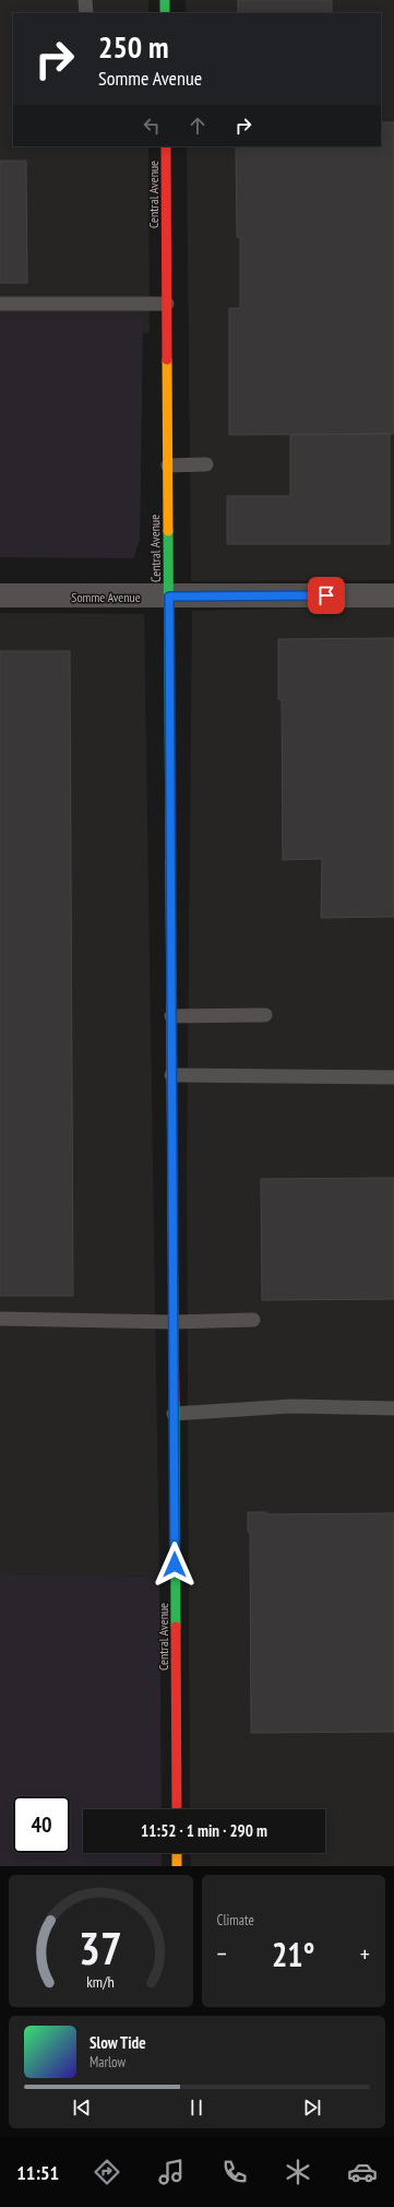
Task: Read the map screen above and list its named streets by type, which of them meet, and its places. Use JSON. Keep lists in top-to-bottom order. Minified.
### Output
{"streets":{"street":["Central Avenue","Somme Avenue"]},"crossings":[["Central Avenue","Somme Avenue"]],"page":{"turn":["250 m","Somme Avenue"],"limit":"40","trip":"11:52 · 1 min · 290 m","tile":"Climate","heat":["−","21°","+"],"song":["Slow Tide","Marlow"],"tabs":"11:51","gauge":["37","km/h"]}}
